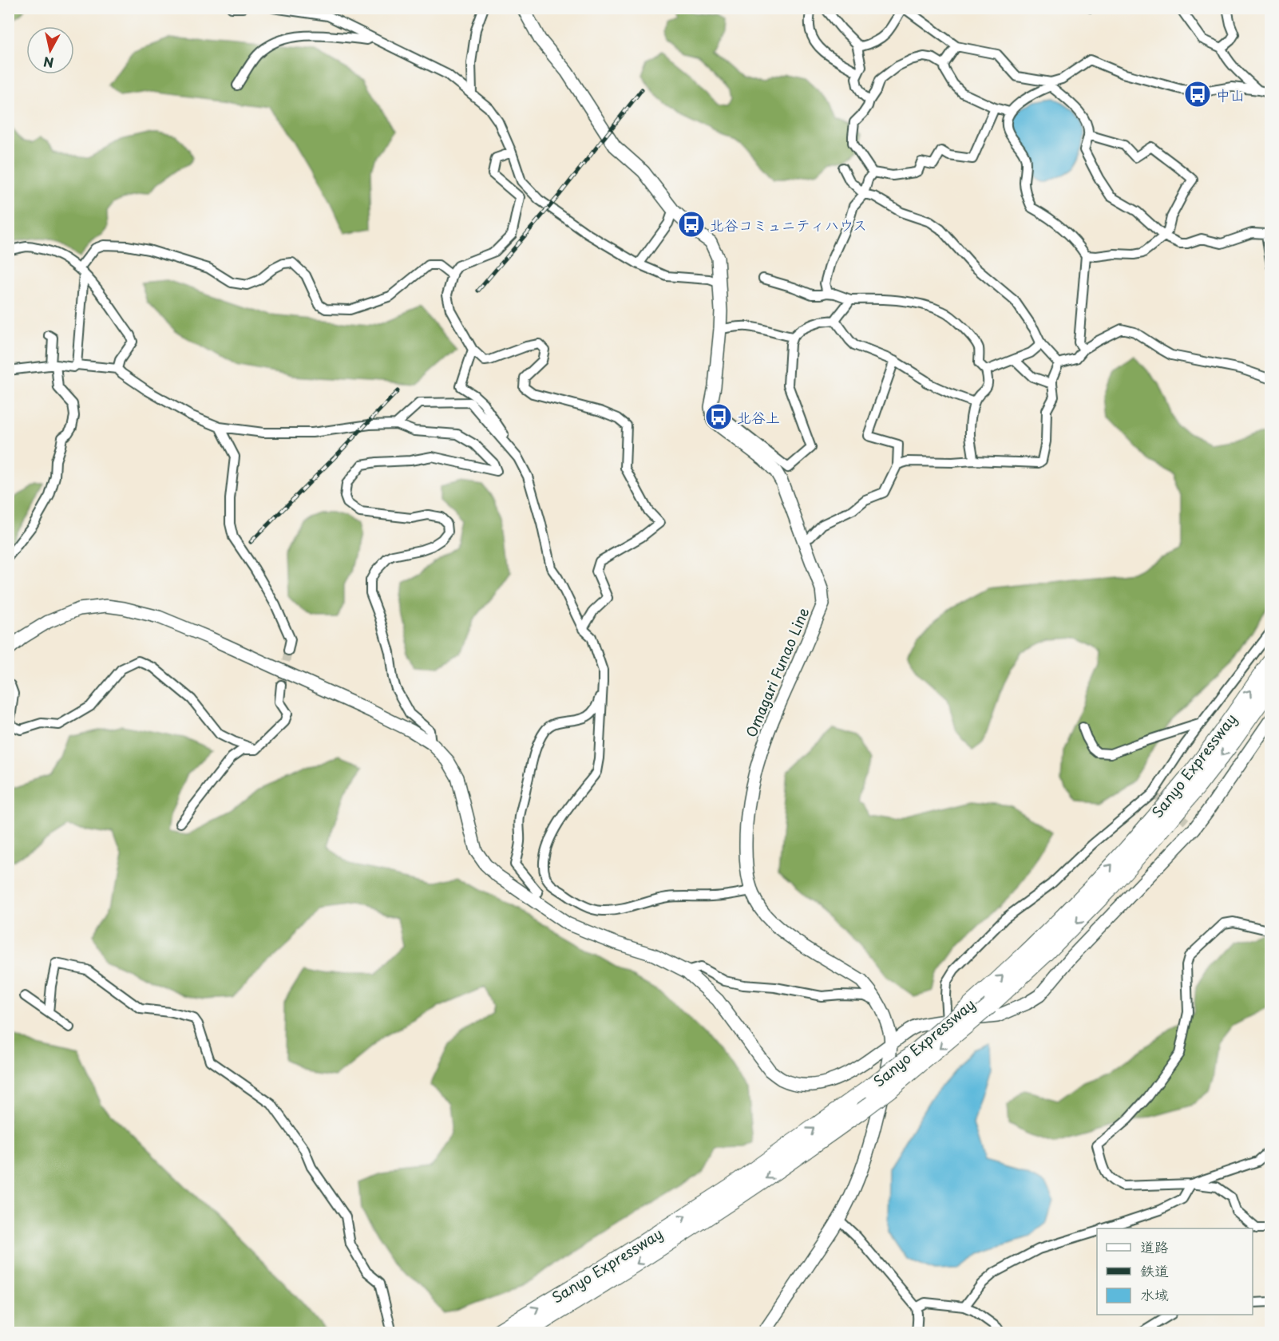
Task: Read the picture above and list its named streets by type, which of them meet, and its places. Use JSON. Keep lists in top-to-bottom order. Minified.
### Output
{"streets":{"highway":["Sanyo Expressway"],"street":["Omagari Funao Line"]},"places":{"bus stop":["中山","北谷コミュニティハウス","北谷上"]},"legend":["道路","鉄道","水域"],"north":"bottom"}
